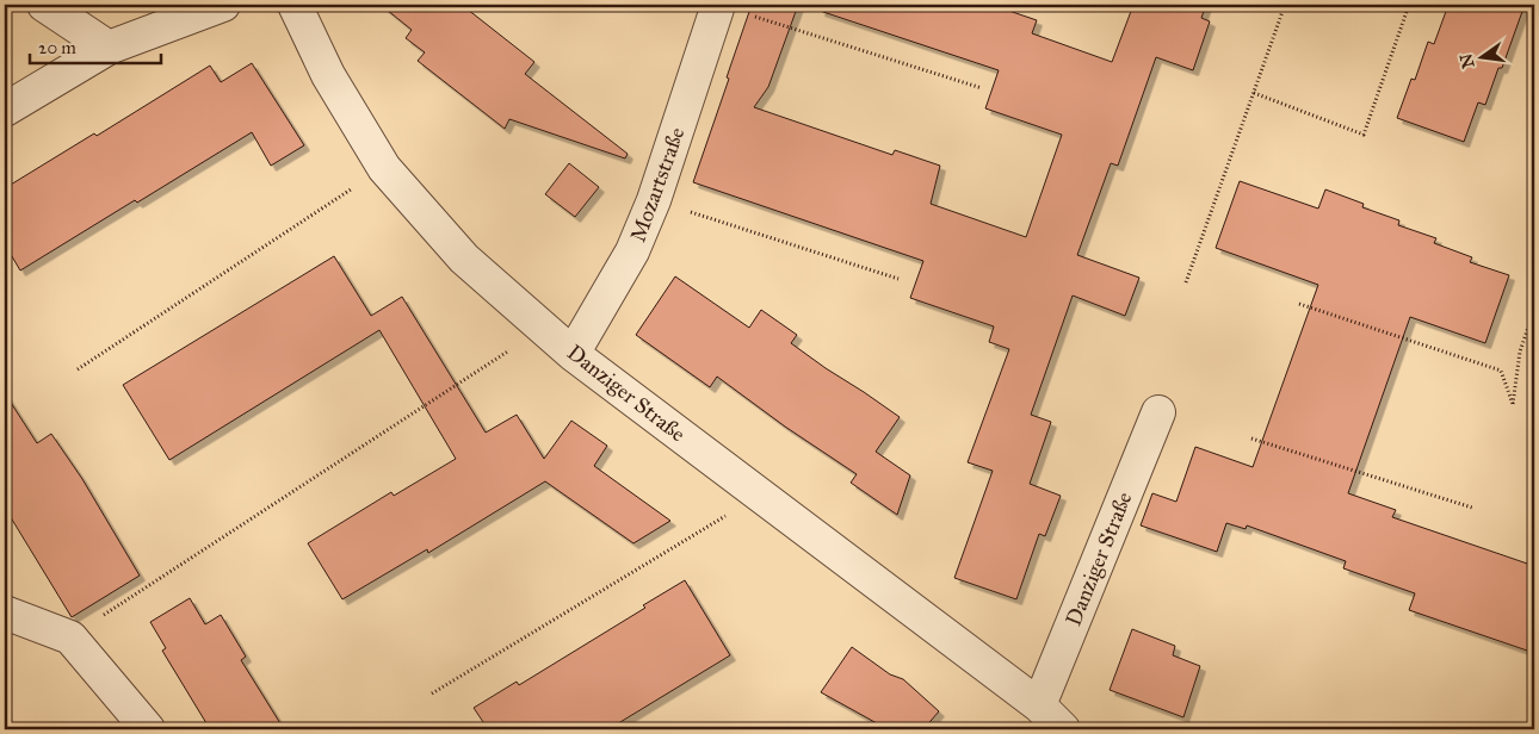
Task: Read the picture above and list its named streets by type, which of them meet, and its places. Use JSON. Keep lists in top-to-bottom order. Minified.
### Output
{"streets":{"street":["Mozartstraße","Danziger Straße"]},"crossings":[["Mozartstraße","Danziger Straße"]],"scale_bar":"20 m","north":"left"}
